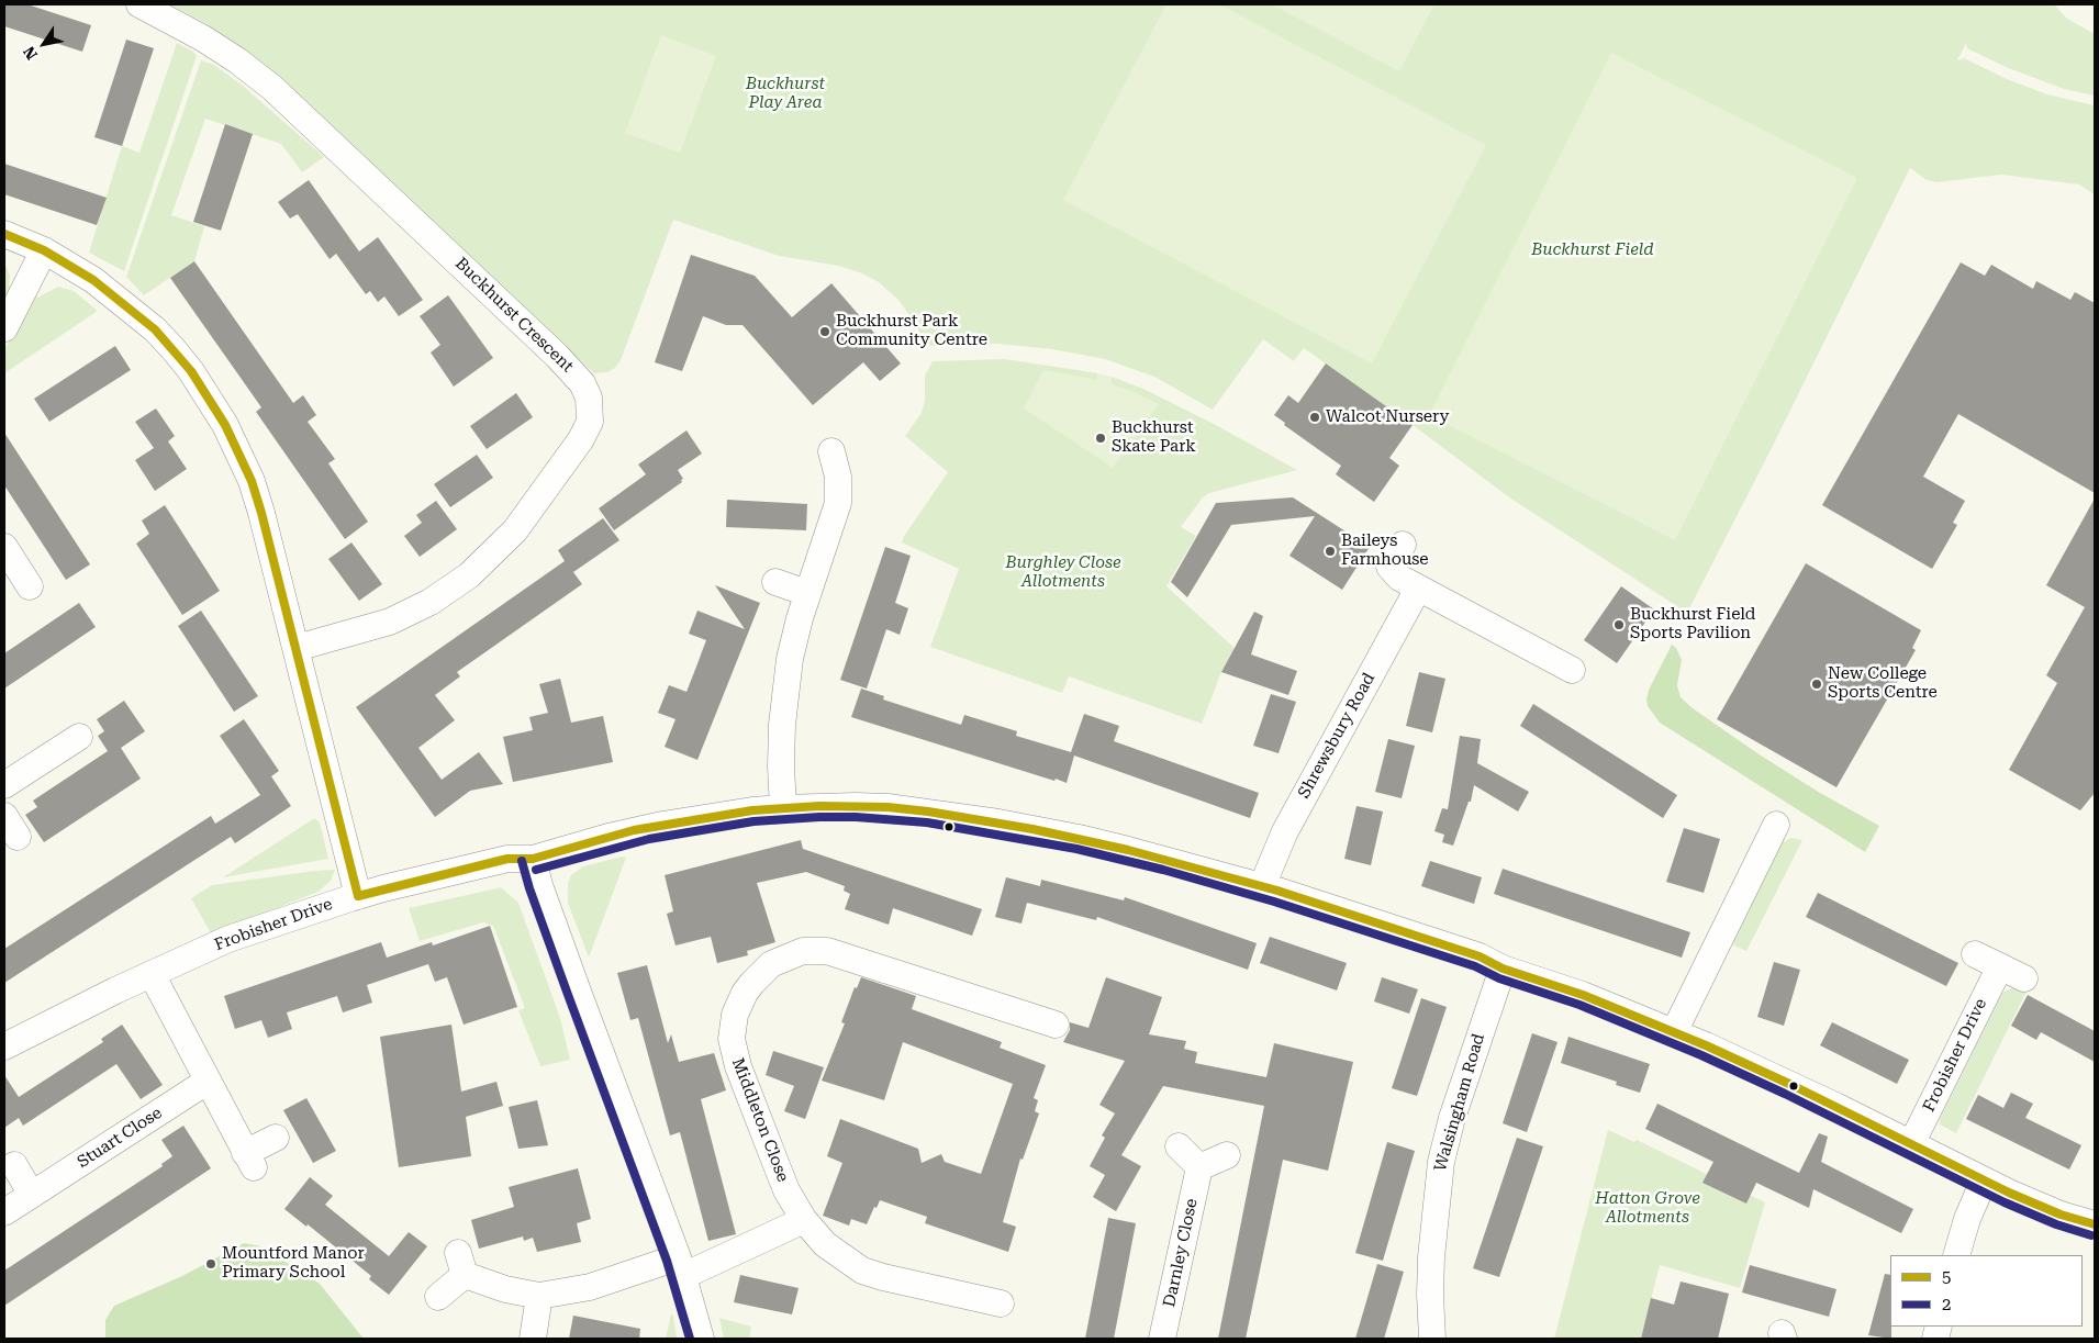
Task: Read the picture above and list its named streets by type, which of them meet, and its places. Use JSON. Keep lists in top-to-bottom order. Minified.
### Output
{"streets":{"street":["Buckhurst Crescent","Shrewsbury Road","Frobisher Drive","Walsingham Road","Middleton Close","Stuart Close","Darnley Close"]},"crossings":[["Shrewsbury Road","Frobisher Drive"],["Frobisher Drive","Walsingham Road"]],"parks":["Buckhurst Play Area","Buckhurst Field","Burghley Close Allotments","Hatton Grove Allotments"],"places":["Buckhurst Park Community Centre","Walcot Nursery","Buckhurst Skate Park","Baileys Farmhouse","Buckhurst Field Sports Pavilion","New College Sports Centre","Mountford Manor Primary School"],"lines":["transit line 5","transit line 2"],"legend":["5","2"],"north":"bottom left"}
